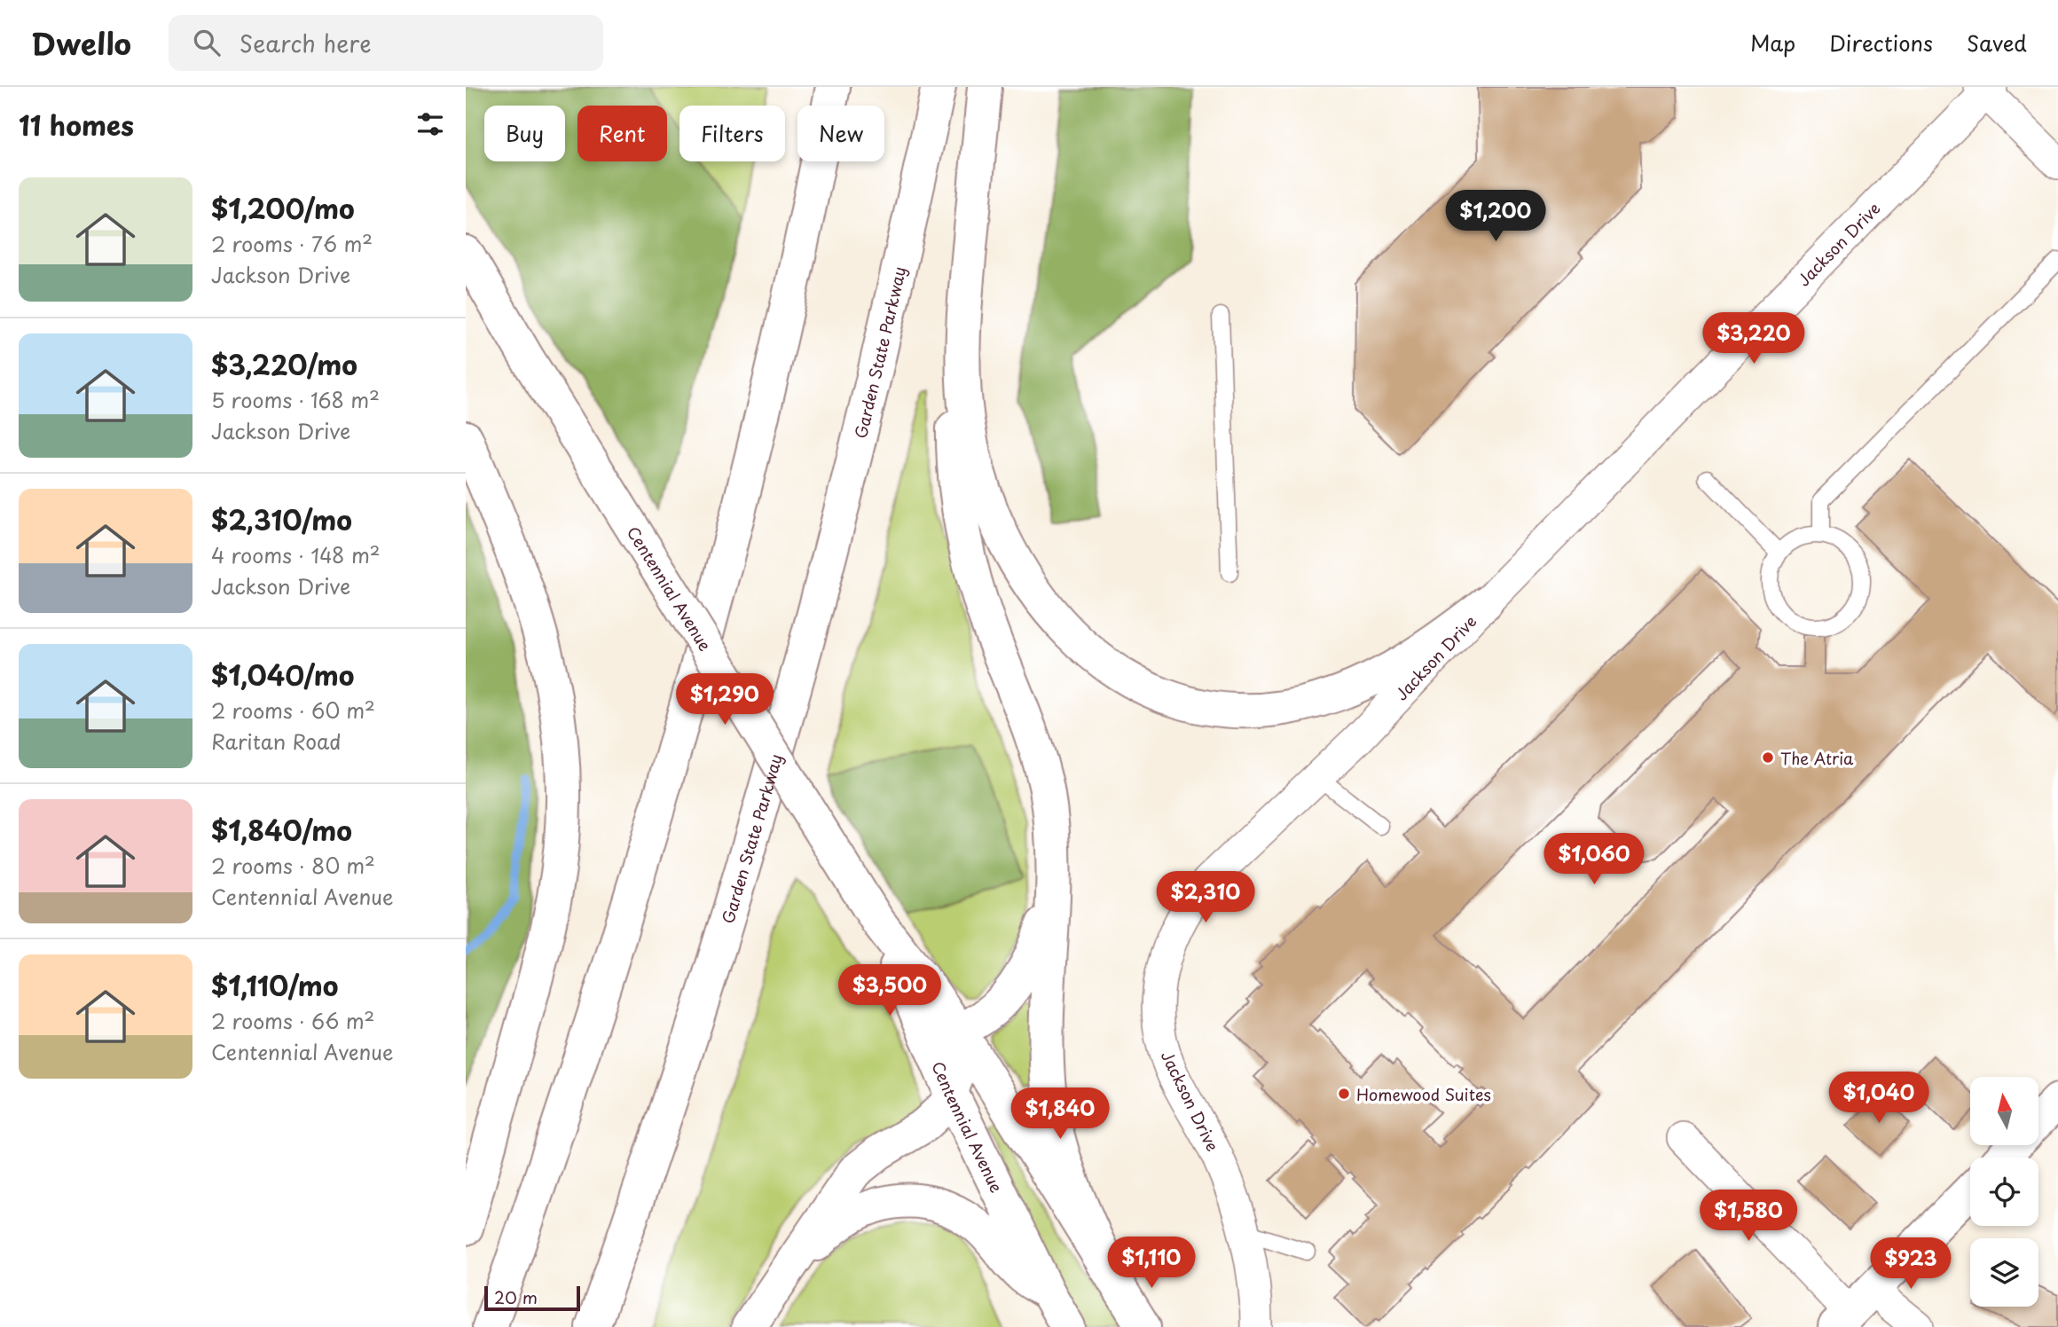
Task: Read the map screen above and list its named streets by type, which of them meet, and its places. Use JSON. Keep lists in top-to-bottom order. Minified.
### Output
{"streets":{"main road":["Garden State Parkway","Centennial Avenue"],"street":["Jackson Drive"]},"places":["The Atria","Homewood Suites"],"scale_bar":"20 m","north":"top","page":{"header":"Dwello","search":"Search here","nav":["Map","Directions","Saved"],"heading":"11 homes","chip":["Buy","Rent","Filters","New"],"list":[{"name":"$1,200/mo","note":"2 rooms · 76 m² · Jackson Drive"},{"name":"$3,220/mo","note":"5 rooms · 168 m² · Jackson Drive"},{"name":"$2,310/mo","note":"4 rooms · 148 m² · Jackson Drive"},{"name":"$1,040/mo","note":"2 rooms · 60 m² · Raritan Road"},{"name":"$1,840/mo","note":"2 rooms · 80 m² · Centennial Avenue"},{"name":"$1,110/mo","note":"2 rooms · 66 m² · Centennial Avenue"}],"price":["$1,200","$3,220","$1,290","$1,060","$2,310","$3,500","$1,040","$1,840","$1,580","$1,110","$923"],"scale":"20 m"}}
